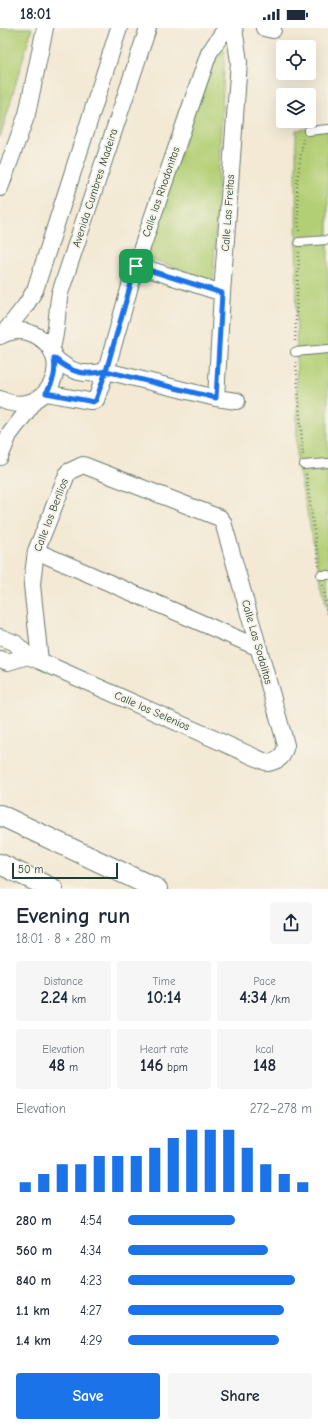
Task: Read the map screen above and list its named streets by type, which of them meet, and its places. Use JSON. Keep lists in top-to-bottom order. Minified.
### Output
{"streets":{"street":["Avenida Cumbres Madeira","Calle las Rhodonitas","Calle Las Freitas","Calle los Berilios","Calle Las Sodalitas","Calle los Selenios"]},"crossings":[["Avenida Cumbres Madeira","Calle las Rhodonitas"],["Calle los Berilios","Calle Las Sodalitas"],["Calle los Berilios","Calle los Selenios"],["Calle Las Sodalitas","Calle los Selenios"]],"scale_bar":"50 m","page":{"status":"18:01","scale":"50 m","heading":["Evening run","18:01 · 8 × 280 m"],"stats":[["Distance","2.24 km"],["Time","10:14"],["Pace","4:34 /km"],["Elevation","48 m"],["Heart rate","146 bpm"],["kcal","148"]],"chart":["Elevation","272–278 m"],"list":[{"name":"280 m","note":"4:54"},{"name":"560 m","note":"4:34"},{"name":"840 m","note":"4:23"},{"name":"1.1 km","note":"4:27"},{"name":"1.4 km","note":"4:29"}],"buttons":["Save","Share"]}}
